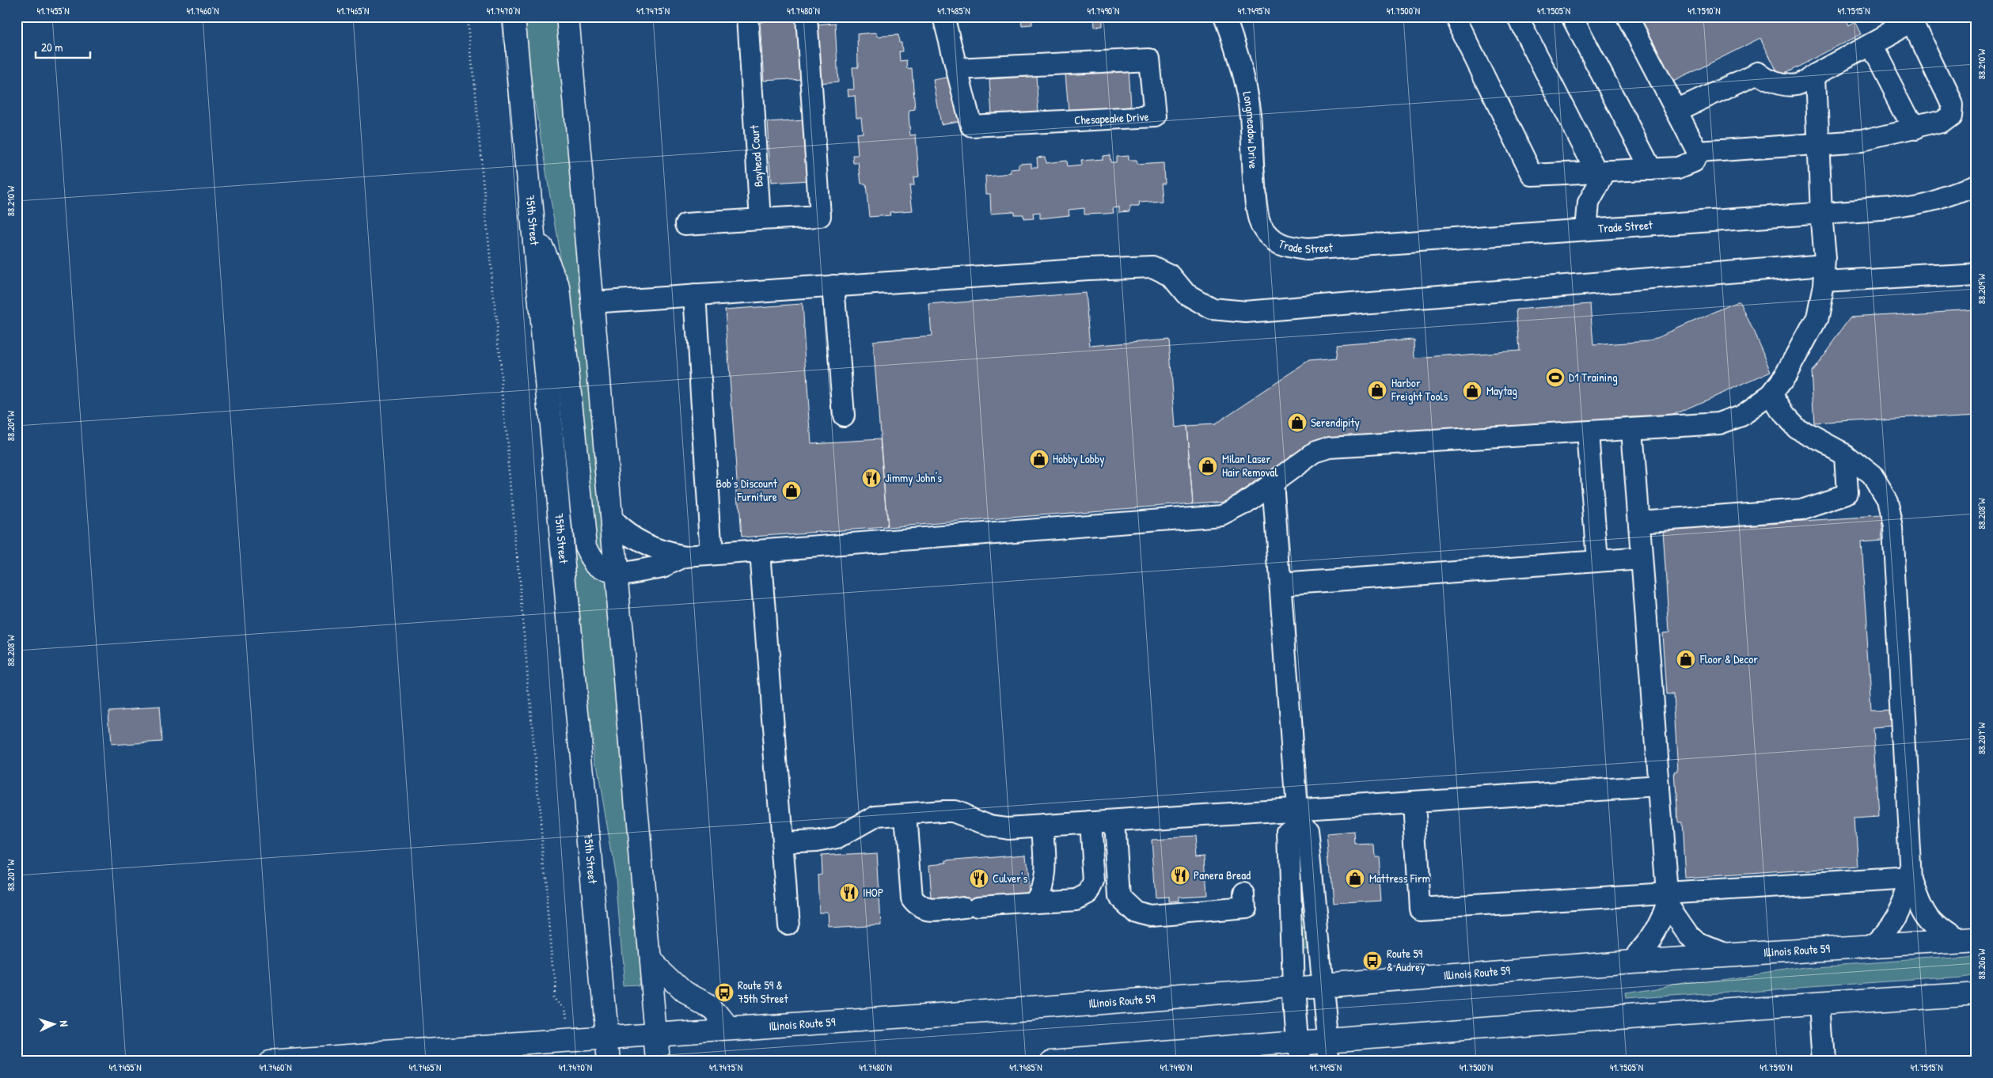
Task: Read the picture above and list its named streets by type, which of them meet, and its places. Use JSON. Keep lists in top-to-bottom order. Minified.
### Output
{"streets":{"main road":["75th Street","Illinois Route 59"],"street":["Chesapeake Drive","Longmeadow Drive","Bayhead Court","Trade Street"]},"crossings":[["Longmeadow Drive","Trade Street"],["75th Street","Illinois Route 59"]],"places":{"sports":["D1 Training"],"shop":["Harbor Freight Tools","Maytag","Serendipity","Hobby Lobby","Milan Laser Hair Removal","Bob's Discount Furniture","Floor & Decor","Mattress Firm"],"restaurant":["Jimmy John's","Panera Bread","Culver's","IHOP"],"bus stop":["Route 59 & Audrey","Route 59 & 75th Street"]},"scale_bar":"20 m","north":"right","coordinates":["41.7455°N","41.7460°N","41.7465°N","41.7470°N","41.7475°N","41.7480°N","41.7485°N","41.7490°N","41.7495°N","41.7500°N","41.7505°N","41.7510°N","41.7515°N","88.210°W","88.209°W","88.208°W","88.207°W","88.206°W"]}
